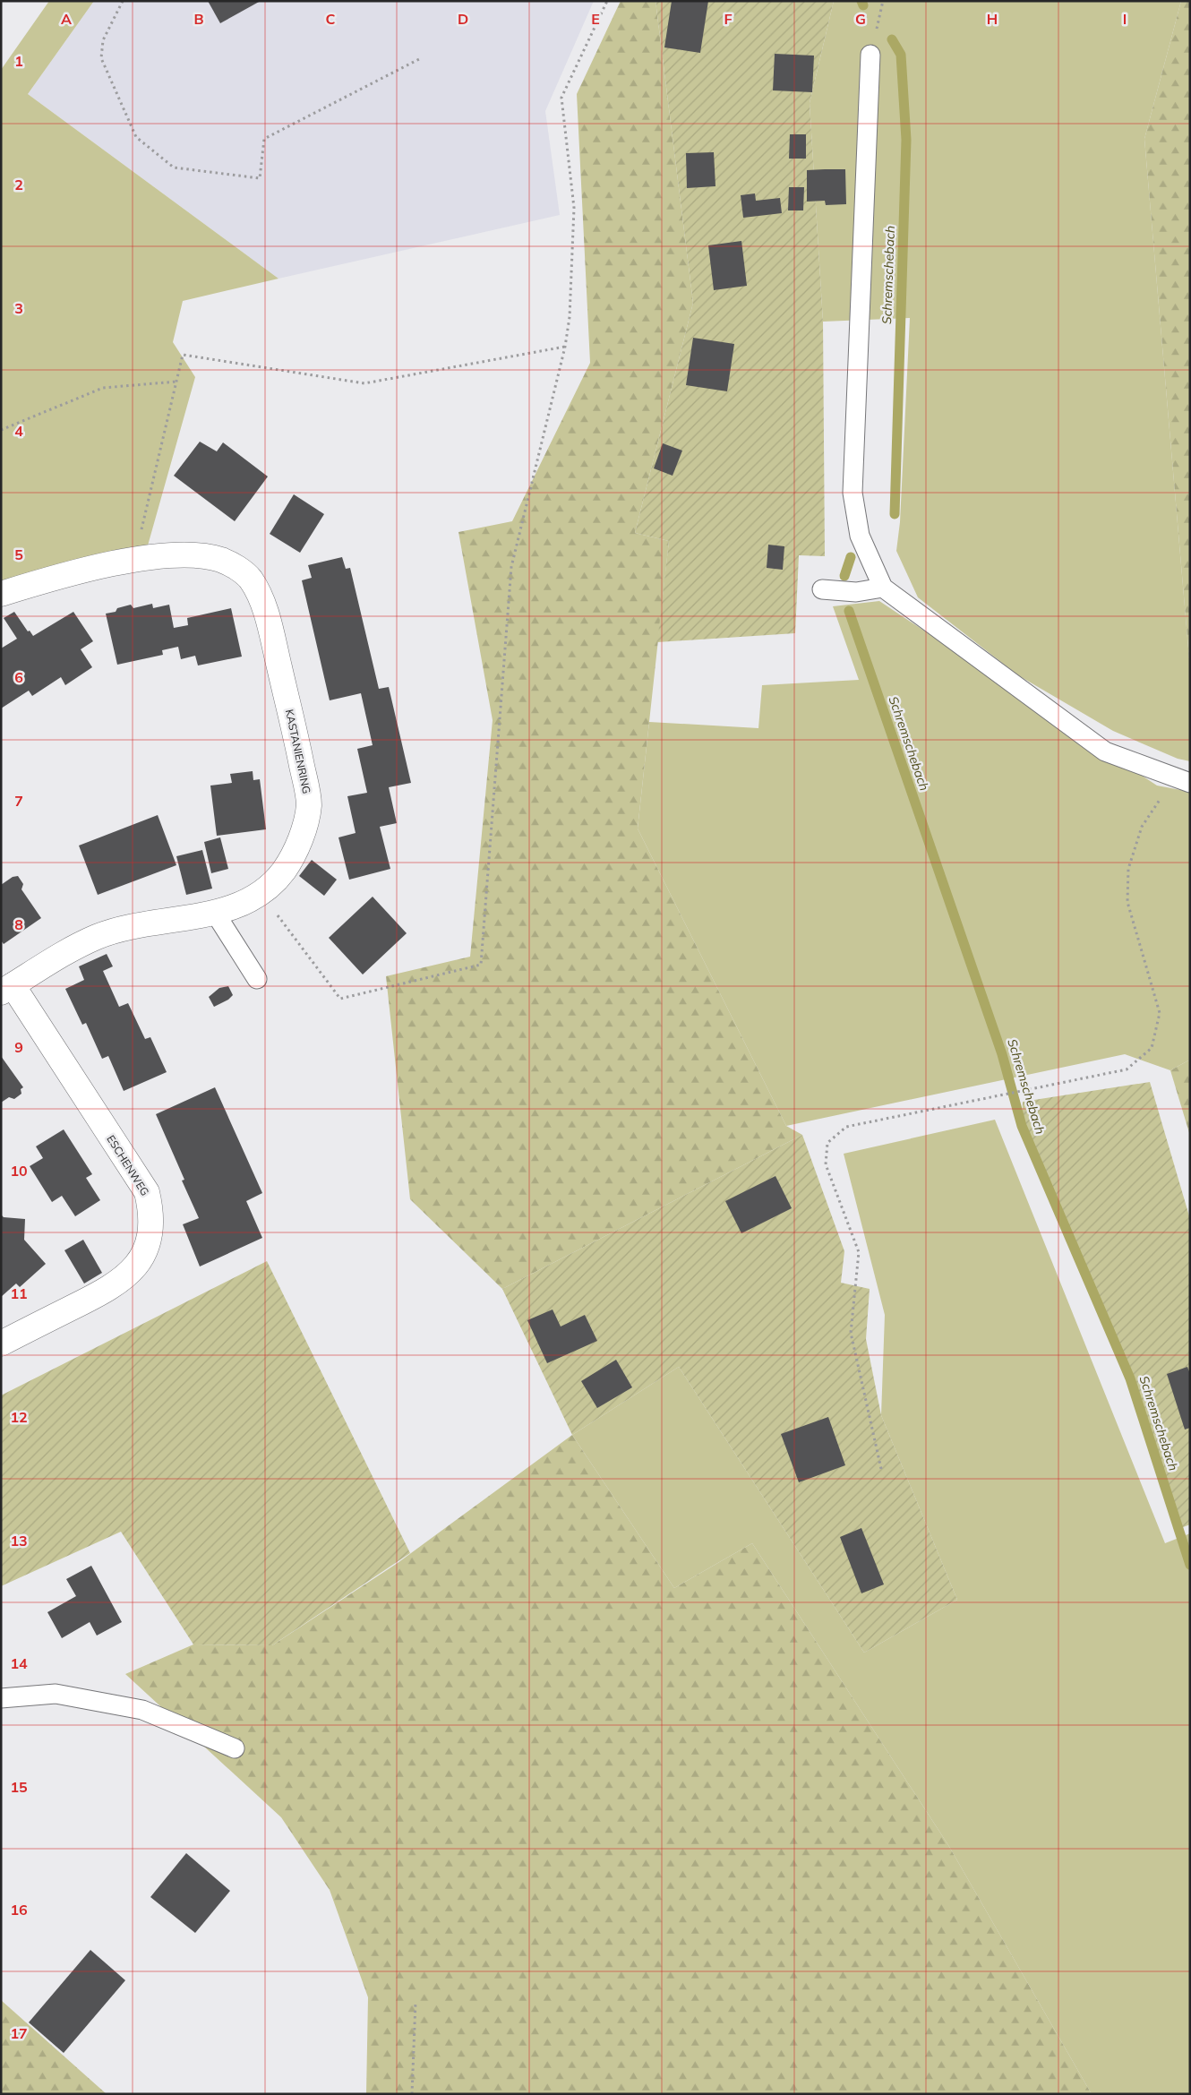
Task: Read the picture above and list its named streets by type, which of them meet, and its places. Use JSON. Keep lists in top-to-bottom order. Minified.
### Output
{"streets":{"street":["KASTANIENRING","ESCHENWEG"]},"crossings":[["KASTANIENRING","ESCHENWEG"]],"water":["Schremschebach"],"grid":{"columns":["A","B","C","D","E","F","G","H","I"],"rows":["1","2","3","4","5","6","7","8","9","10","11","12","13","14","15","16","17"]}}
